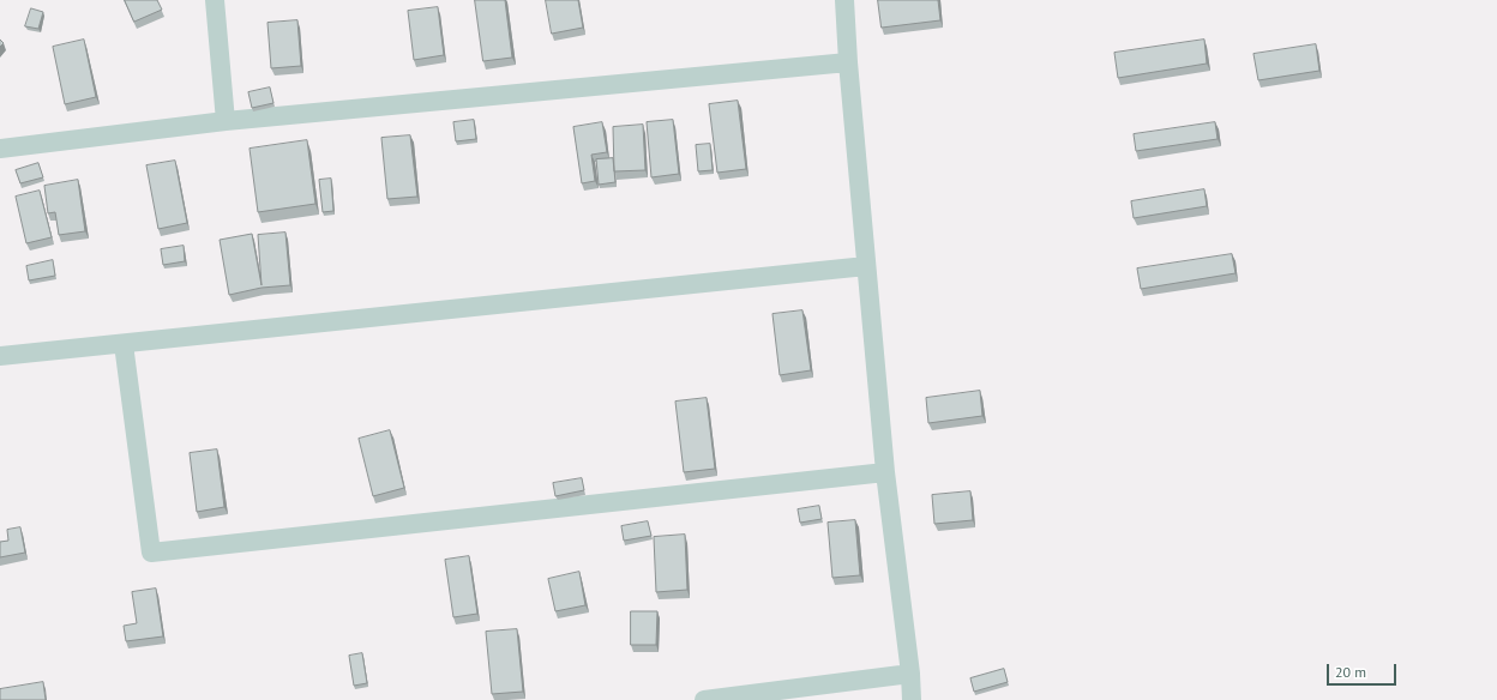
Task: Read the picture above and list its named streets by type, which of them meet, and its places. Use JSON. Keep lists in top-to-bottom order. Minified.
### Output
{"scale_bar":"20 m"}
